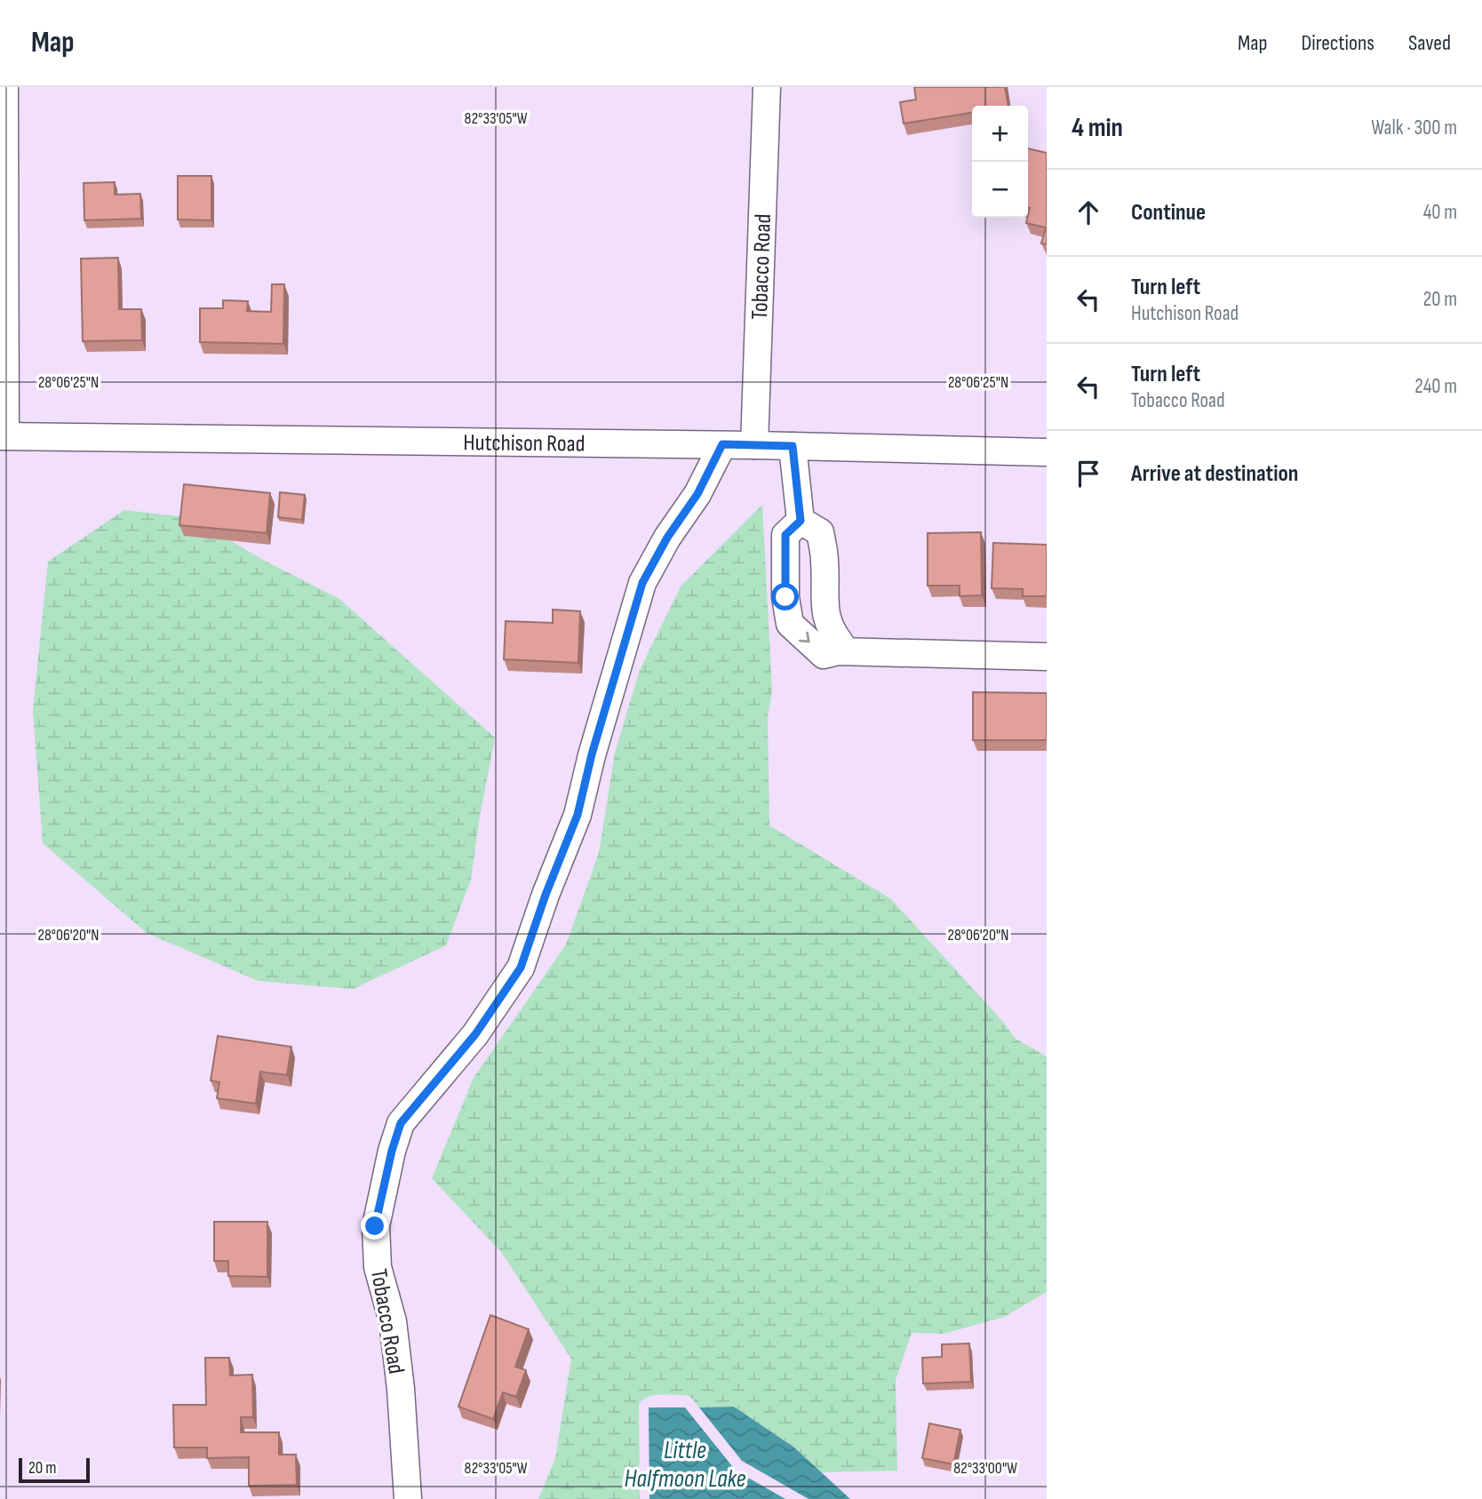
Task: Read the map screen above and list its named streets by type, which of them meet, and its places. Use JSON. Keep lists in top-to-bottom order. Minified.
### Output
{"streets":{"street":["Tobacco Road","Hutchison Road"]},"crossings":[["Tobacco Road","Hutchison Road"]],"water":["Little Halfmoon Lake"],"scale_bar":"20 m","page":{"header":"Map","nav":["Map","Directions","Saved"],"heading":["4 min","Walk · 300 m"],"map_buttons":["+","−"],"list":[["Continue","40 m"],["Turn left","Hutchison Road","20 m"],["Turn left","Tobacco Road","240 m"],"Arrive at destination"],"scale":"20 m"},"coordinates":["82°33'05\"W","28°06'25\"N","28°06'20\"N","82°33'00\"W"]}
